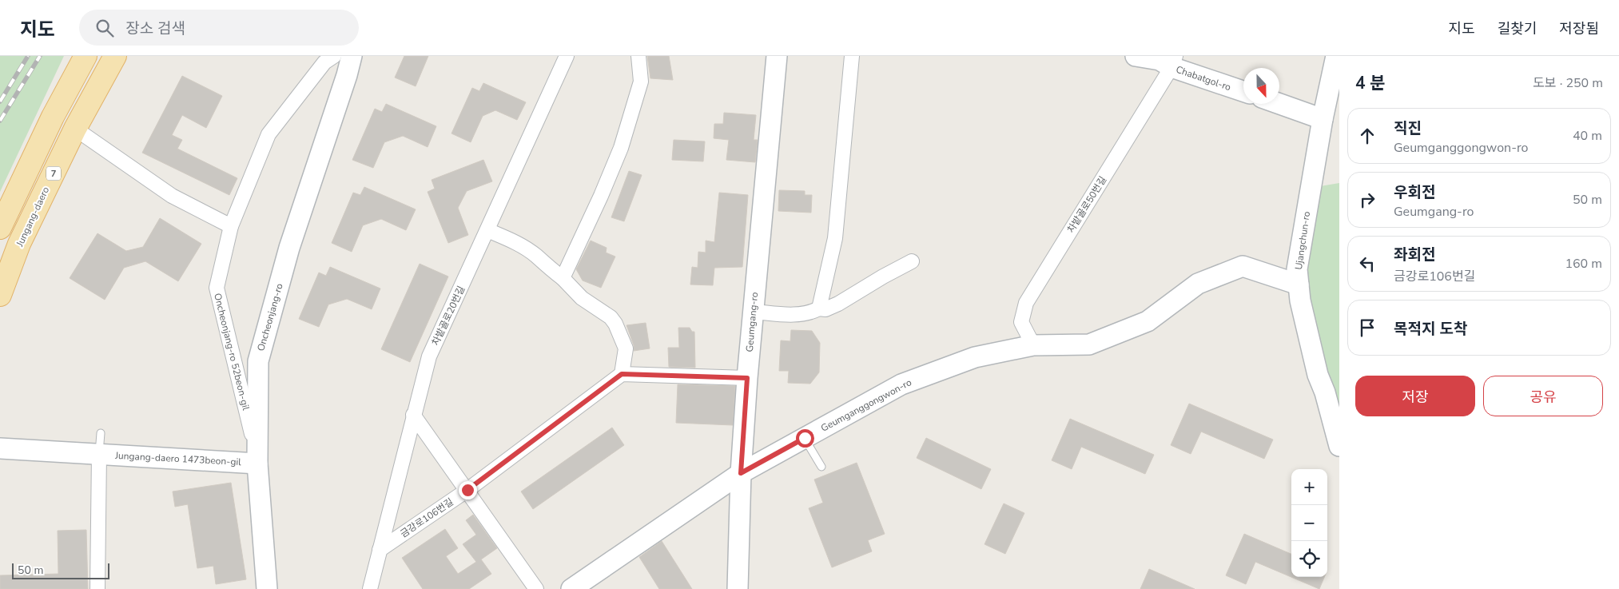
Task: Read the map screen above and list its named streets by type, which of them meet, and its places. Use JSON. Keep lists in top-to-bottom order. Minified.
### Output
{"streets":{"main road":["7","Jungang-daero"],"street":["Chabatgol-ro","차밭골로50번길","Ujangchun-ro","차밭골로20번길","Oncheonjang-ro","Geumgang-ro","Oncheonjang-ro 52beon-gil","Geumganggongwon-ro","Jungang-daero 1473beon-gil","금강로106번길"]},"crossings":[["Chabatgol-ro","차밭골로50번길"],["차밭골로50번길","Geumganggongwon-ro"],["Ujangchun-ro","Geumganggongwon-ro"],["차밭골로20번길","금강로106번길"],["Oncheonjang-ro","Oncheonjang-ro 52beon-gil"],["Oncheonjang-ro","Jungang-daero 1473beon-gil"],["Geumgang-ro","Geumganggongwon-ro"],["Oncheonjang-ro 52beon-gil","Jungang-daero 1473beon-gil"]],"scale_bar":"50 m","north":"bottom","page":{"header":"지도","search":"장소 검색","nav":["지도","길찾기","저장됨"],"heading":["4 분","도보 · 250 m"],"list":[["직진","Geumganggongwon-ro","40 m"],["우회전","Geumgang-ro","50 m"],["좌회전","금강로106번길","160 m"],"목적지 도착"],"buttons":["저장","공유"],"map_buttons":["+","−"],"scale":"50 m"}}
